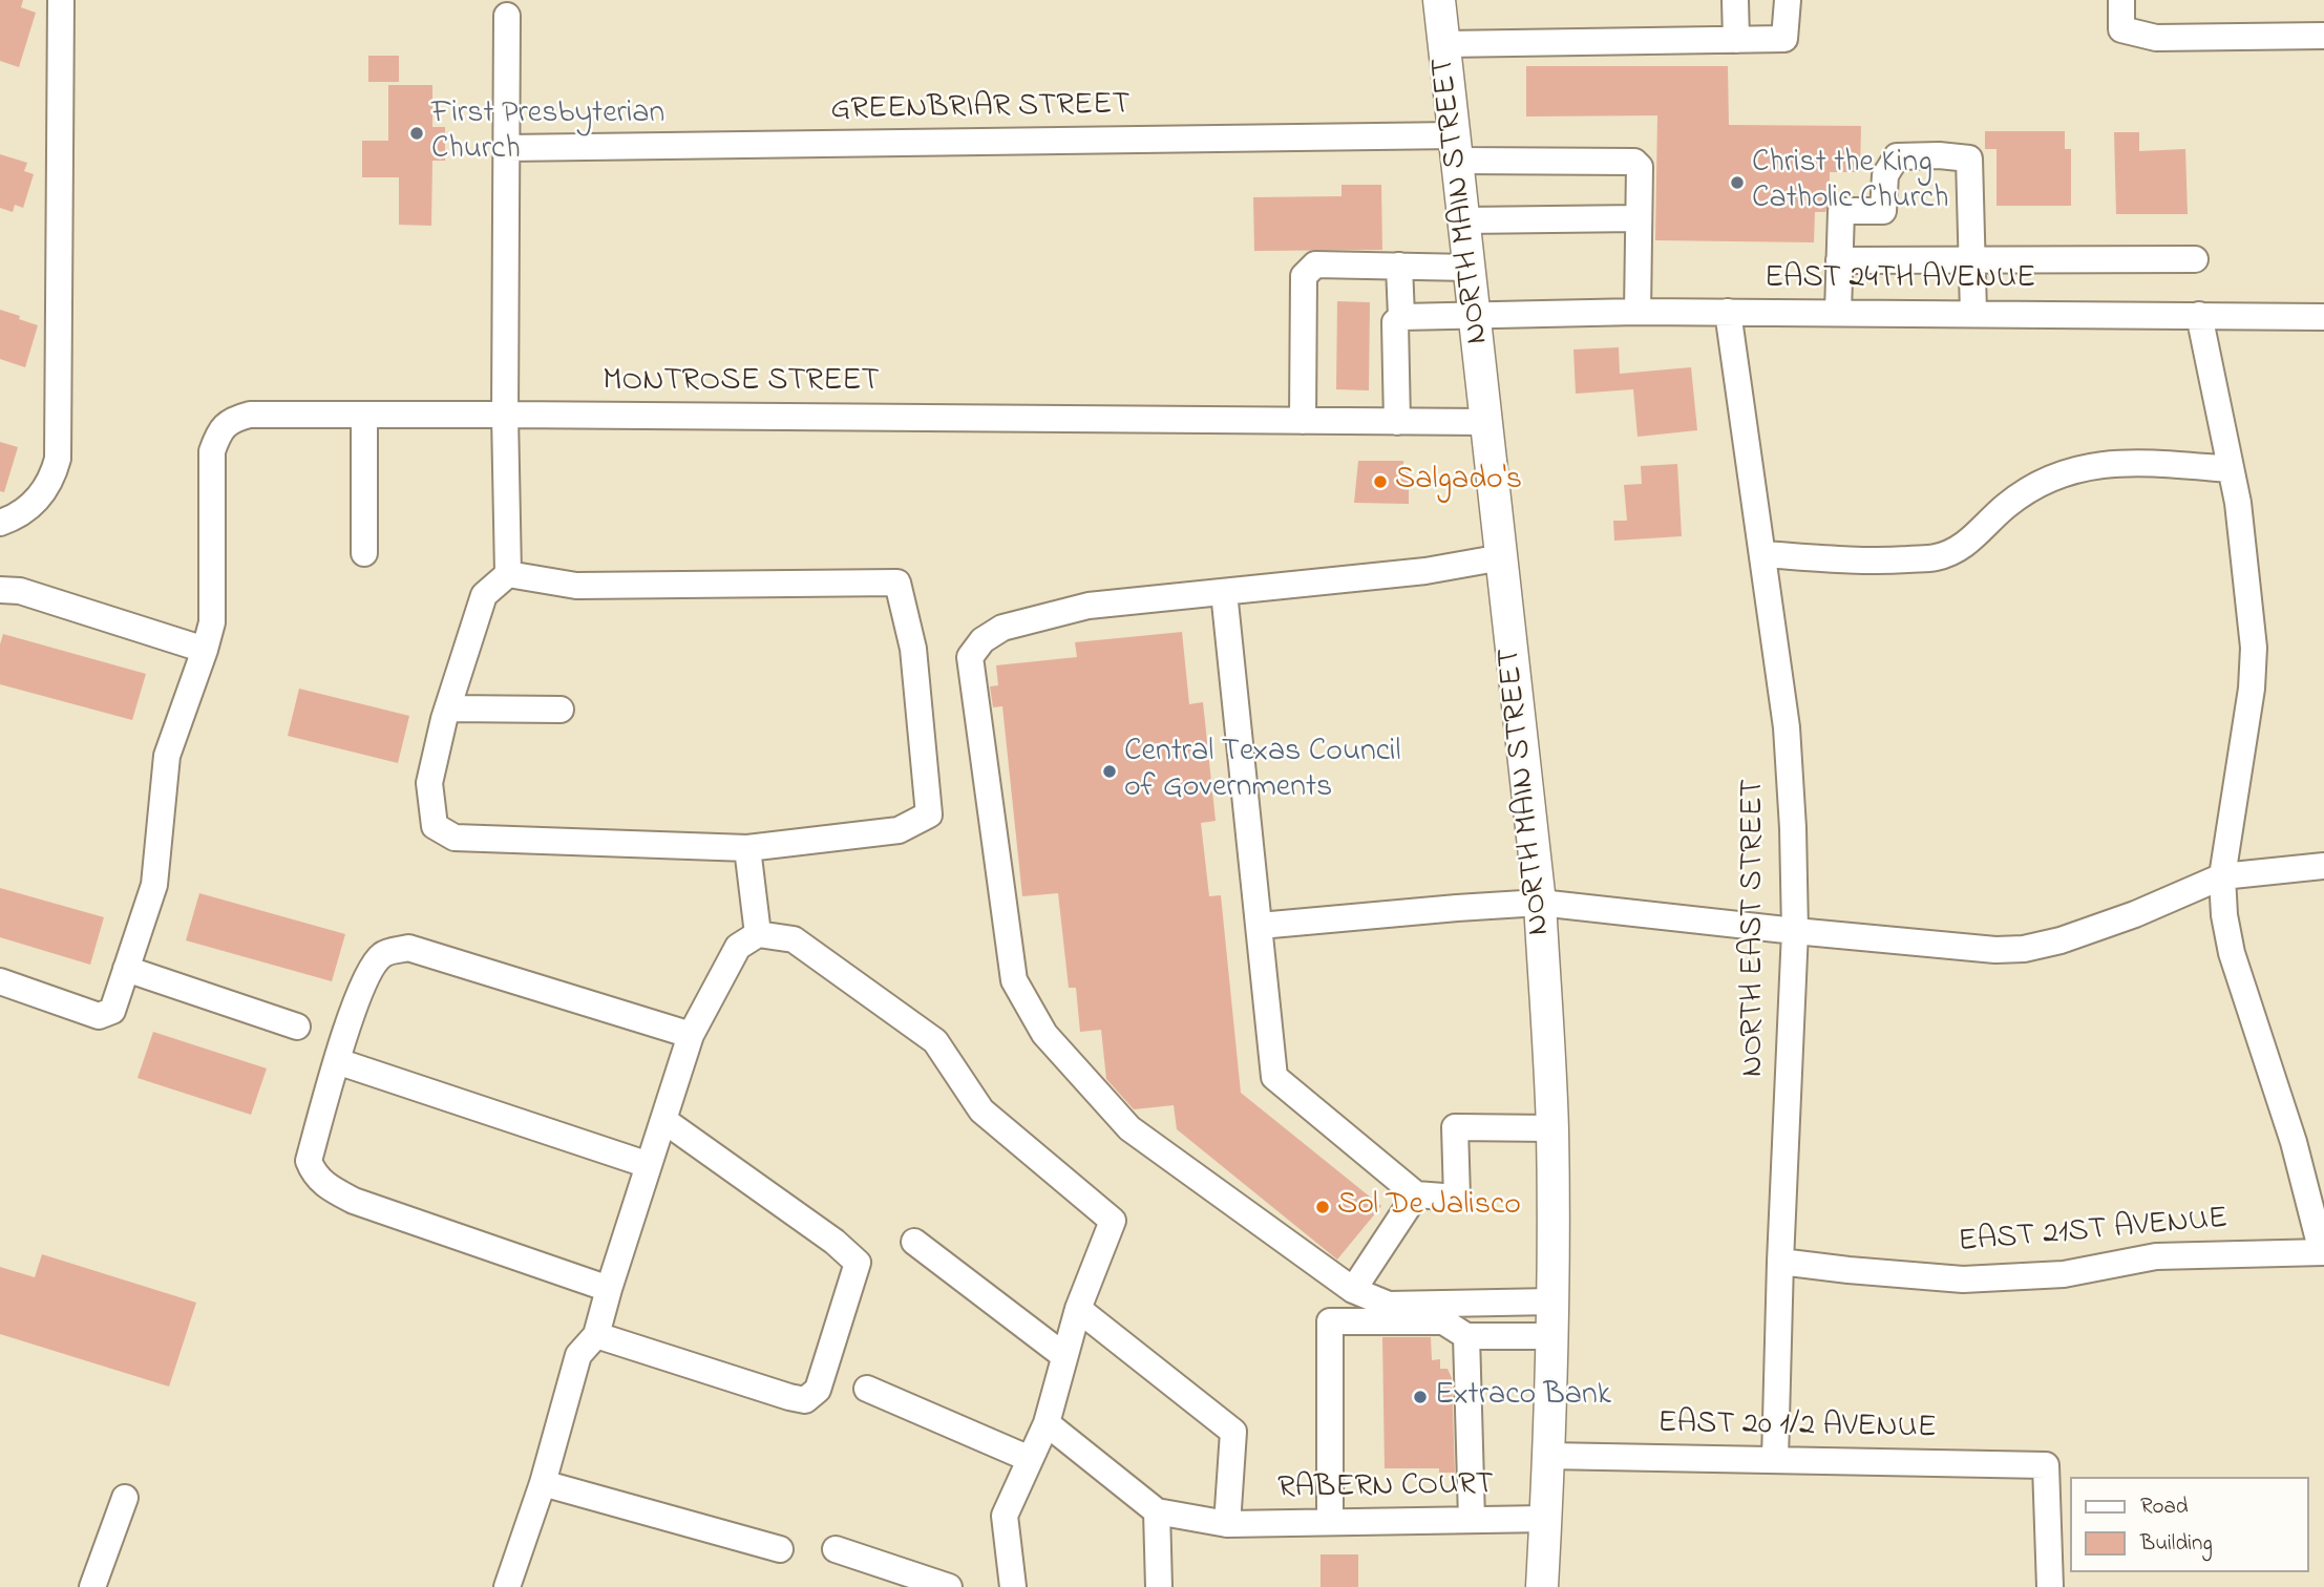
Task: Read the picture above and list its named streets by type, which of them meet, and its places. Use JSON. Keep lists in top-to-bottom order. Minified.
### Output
{"streets":{"main road":["NORTH MAIN STREET"],"street":["GREENBRIAR STREET","EAST 24TH AVENUE","MONTROSE STREET","NORTH EAST STREET","EAST 21ST AVENUE","EAST 20 1/2 AVENUE","RABERN COURT"]},"crossings":[["GREENBRIAR STREET","NORTH MAIN STREET"],["NORTH MAIN STREET","EAST 24TH AVENUE"],["NORTH MAIN STREET","MONTROSE STREET"],["NORTH MAIN STREET","EAST 20 1/2 AVENUE"],["NORTH MAIN STREET","RABERN COURT"],["EAST 24TH AVENUE","NORTH EAST STREET"],["NORTH EAST STREET","EAST 21ST AVENUE"],["NORTH EAST STREET","EAST 20 1/2 AVENUE"]],"places":["First Presbyterian Church","Christ the King Catholic Church","Salgado's","Central Texas Council of Governments","Sol De Jalisco","Extraco Bank"],"legend":["Road","Building"]}
